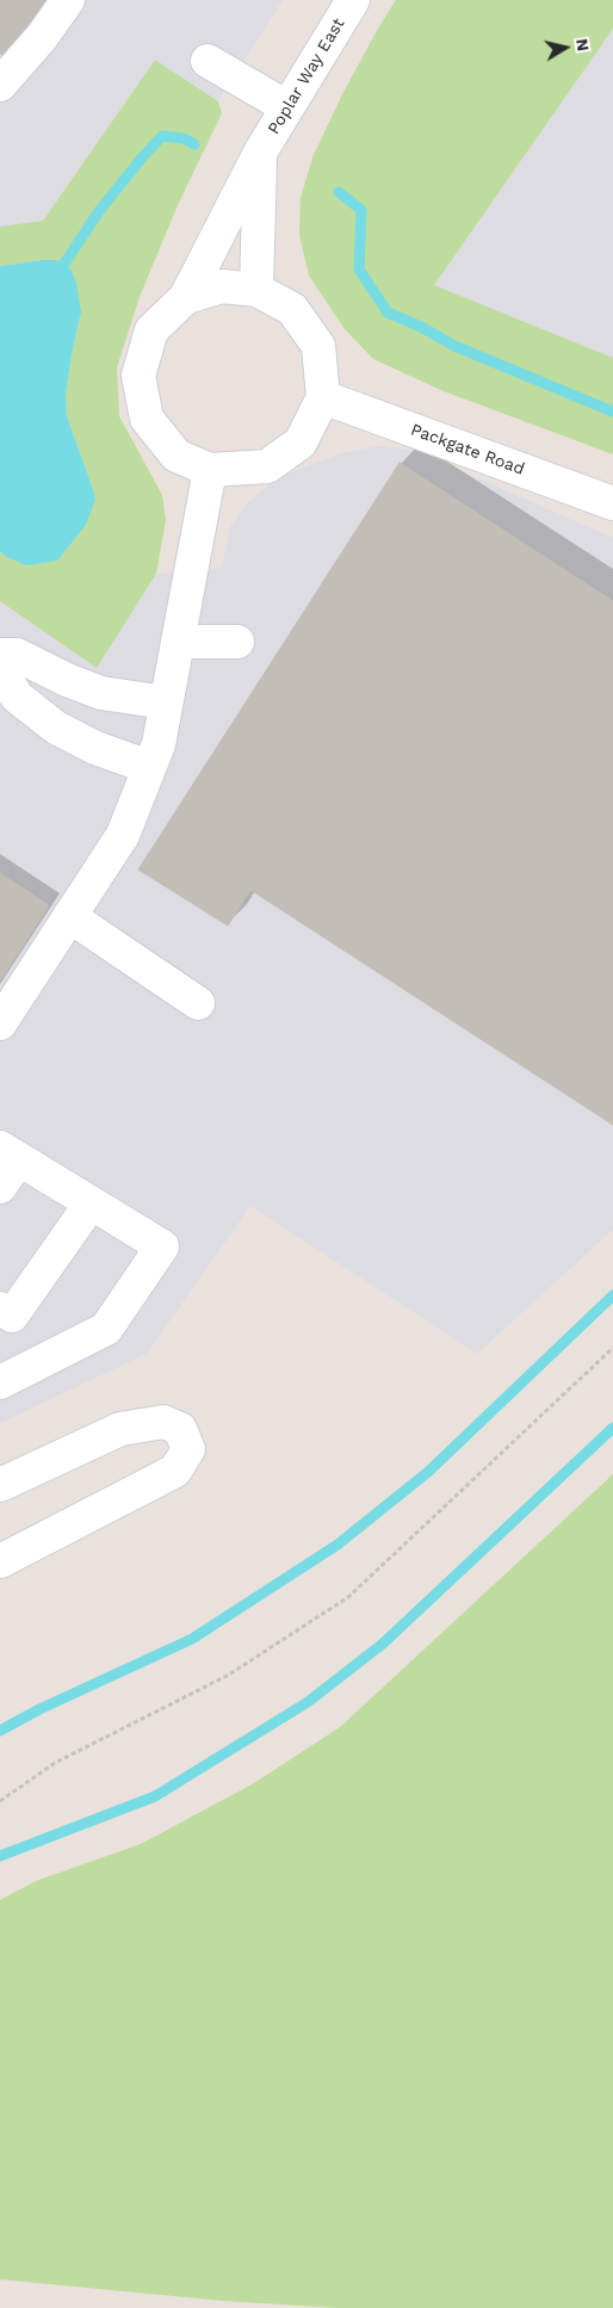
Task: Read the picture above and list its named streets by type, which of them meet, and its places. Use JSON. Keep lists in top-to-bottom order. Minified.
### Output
{"streets":{"street":["Poplar Way East","Packgate Road"]},"crossings":[["Poplar Way East","Packgate Road"]],"north":"right"}
